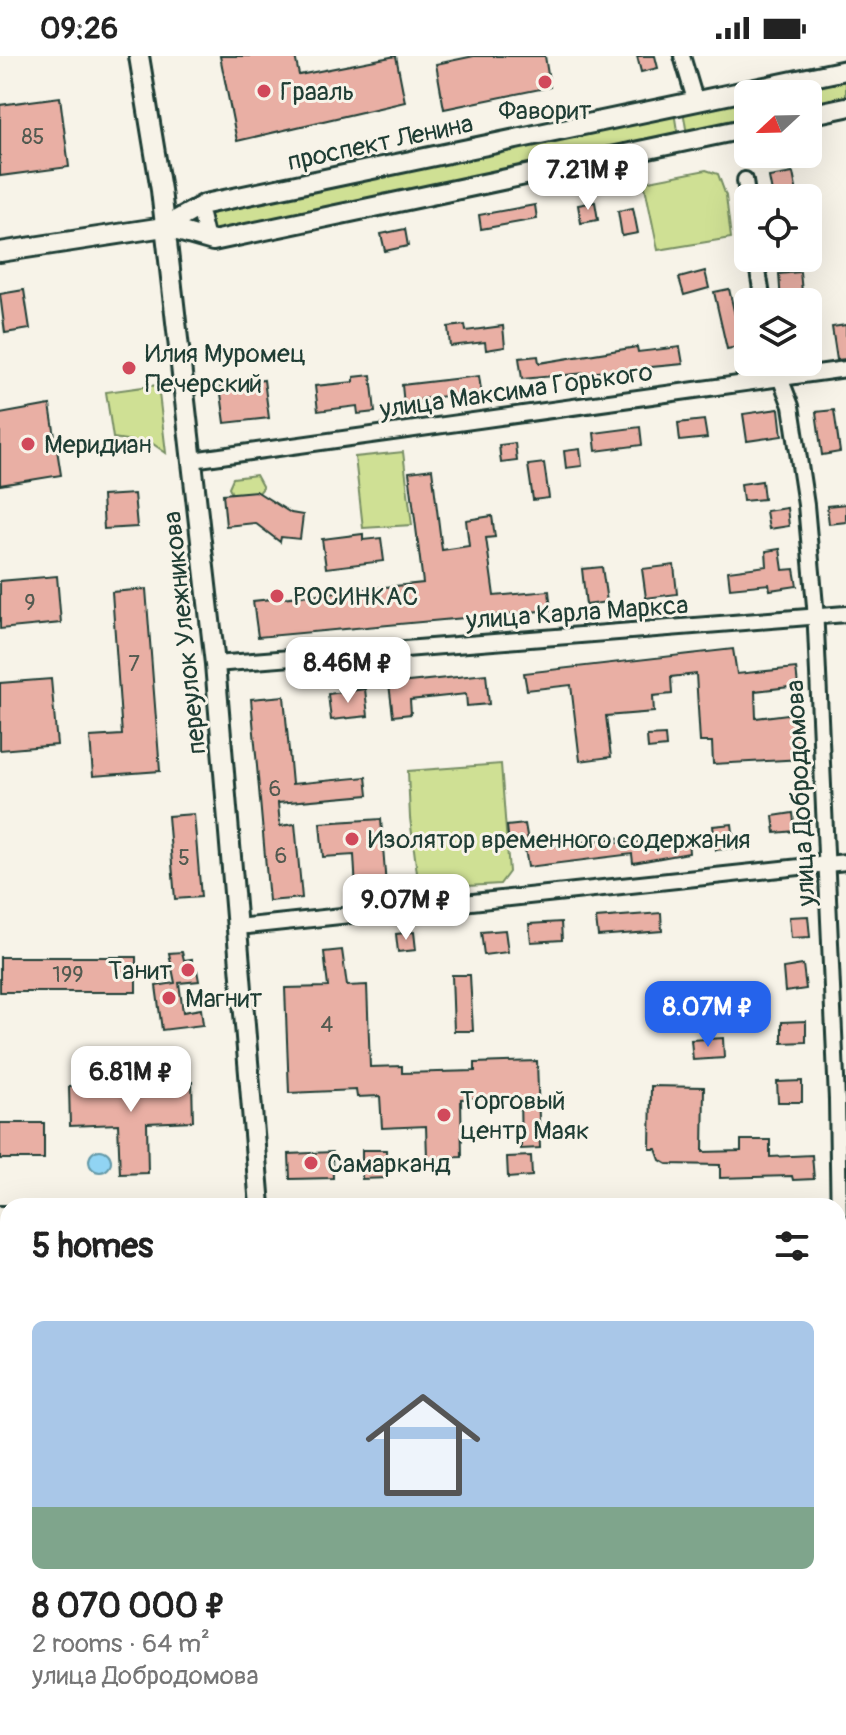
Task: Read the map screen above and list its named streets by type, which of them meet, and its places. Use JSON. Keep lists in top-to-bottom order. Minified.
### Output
{"streets":{"main road":["проспект Ленина","переулок Улежникова"],"street":["улица Максима Горького","улица Карла Маркса","улица Добродомова"]},"crossings":[["проспект Ленина","переулок Улежникова"],["улица Максима Горького","переулок Улежникова"],["улица Максима Горького","улица Добродомова"],["улица Карла Маркса","переулок Улежникова"],["улица Карла Маркса","улица Добродомова"]],"places":["Фаворит","Грааль","Илия Муромец Печерский","Меридиан","РОСИНКАС","Изолятор временного содержания","Танит","Магнит","Торговый центр Маяк","Самарканд"],"house_numbers":["85","9","7","6","6","5","199","4"],"north":"left","page":{"status":"09:26","price":["7.21M ₽","8.46M ₽","9.07M ₽","8.07M ₽","6.81M ₽"],"heading":"5 homes","list":[{"name":"8 070 000 ₽","note":"2 rooms · 64 m² · улица Добродомова"}]}}
